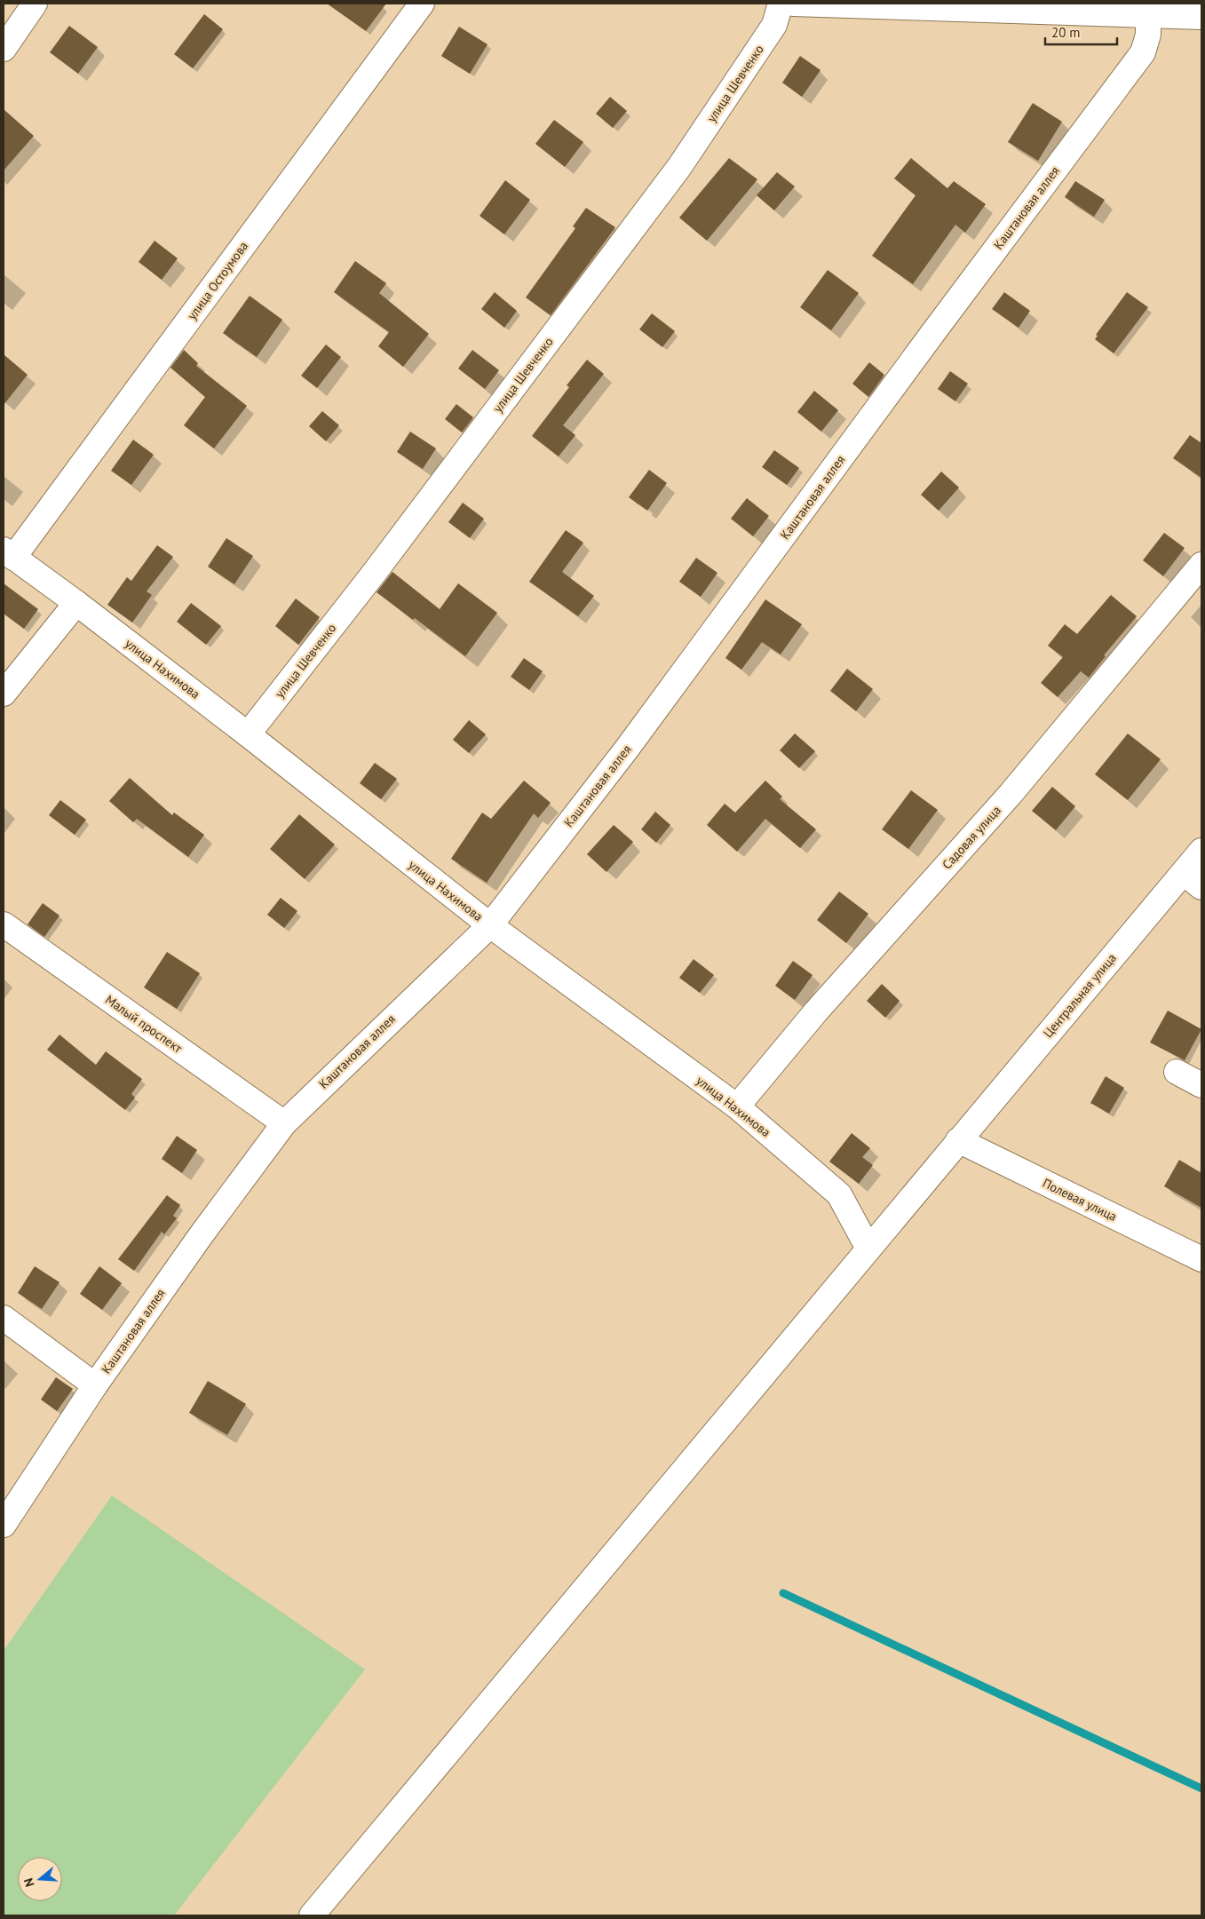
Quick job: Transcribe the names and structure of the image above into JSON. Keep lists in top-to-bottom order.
{
  "streets": {
    "street": [
      "улица Шевченко",
      "Каштановая аллея",
      "улица Остоумова",
      "улица Нахимова",
      "Садовая улица",
      "Центральная улица",
      "Малый проспект",
      "Полевая улица"
    ]
  },
  "crossings": [
    ["улица Шевченко", "улица Нахимова"],
    ["Каштановая аллея", "улица Нахимова"],
    ["Каштановая аллея", "Малый проспект"],
    ["улица Остоумова", "улица Нахимова"],
    ["улица Нахимова", "Садовая улица"],
    ["улица Нахимова", "Центральная улица"],
    ["Центральная улица", "Полевая улица"]
  ],
  "scale_bar": "20 m",
  "north": "left"
}
